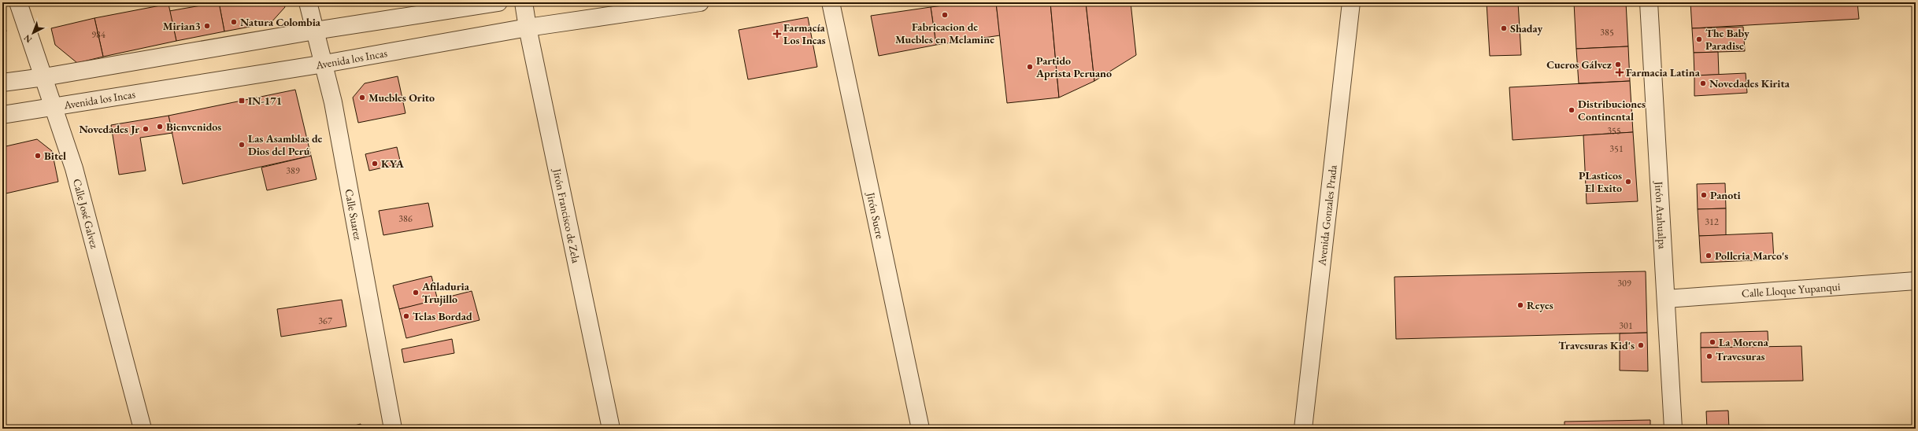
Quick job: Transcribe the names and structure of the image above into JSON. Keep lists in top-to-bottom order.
{
  "streets": {
    "street": [
      "Avenida los Incas",
      "Calle José Galvez",
      "Calle Suarez",
      "Jirón Francisco de Zela",
      "Jirón Sucre",
      "Avenida Gonzales Prada",
      "Jirón Atahualpa",
      "Calle Lloque Yupanqui"
    ]
  },
  "crossings": [
    ["Avenida los Incas", "Calle José Galvez"],
    ["Avenida los Incas", "Calle Suarez"],
    ["Avenida los Incas", "Jirón Francisco de Zela"],
    ["Jirón Atahualpa", "Calle Lloque Yupanqui"]
  ],
  "places": {
    "other": [
      "Fabricacion de Muebles en Melamine",
      "Natura Colombia",
      "Mirian3",
      "Shaday",
      "The Baby Paradise",
      "Cueros Gálvez",
      "Partido Aprista Peruano",
      "Novedades Kirita",
      "Muebles Orito",
      "Distribuciones Continental",
      "Bienvenidos",
      "Novedades Jr",
      "Las Asamblas de Dios del Perú",
      "Bitel",
      "KYA",
      "PLasticos El Exito",
      "Panoti",
      "Polleria Marco's",
      "Afiladuria Trujillo",
      "Reyes",
      "Telas Bordad",
      "La Morena",
      "Travesuras Kid's",
      "Travesuras"
    ],
    "health": ["Farmacía Los Incas", "Farmacia Latina"],
    "transit": ["IN-171"]
  },
  "house_numbers": [
    "385",
    "984",
    "355",
    "351",
    "389",
    "386",
    "312",
    "309",
    "367",
    "301"
  ],
  "north": "bottom left"
}
